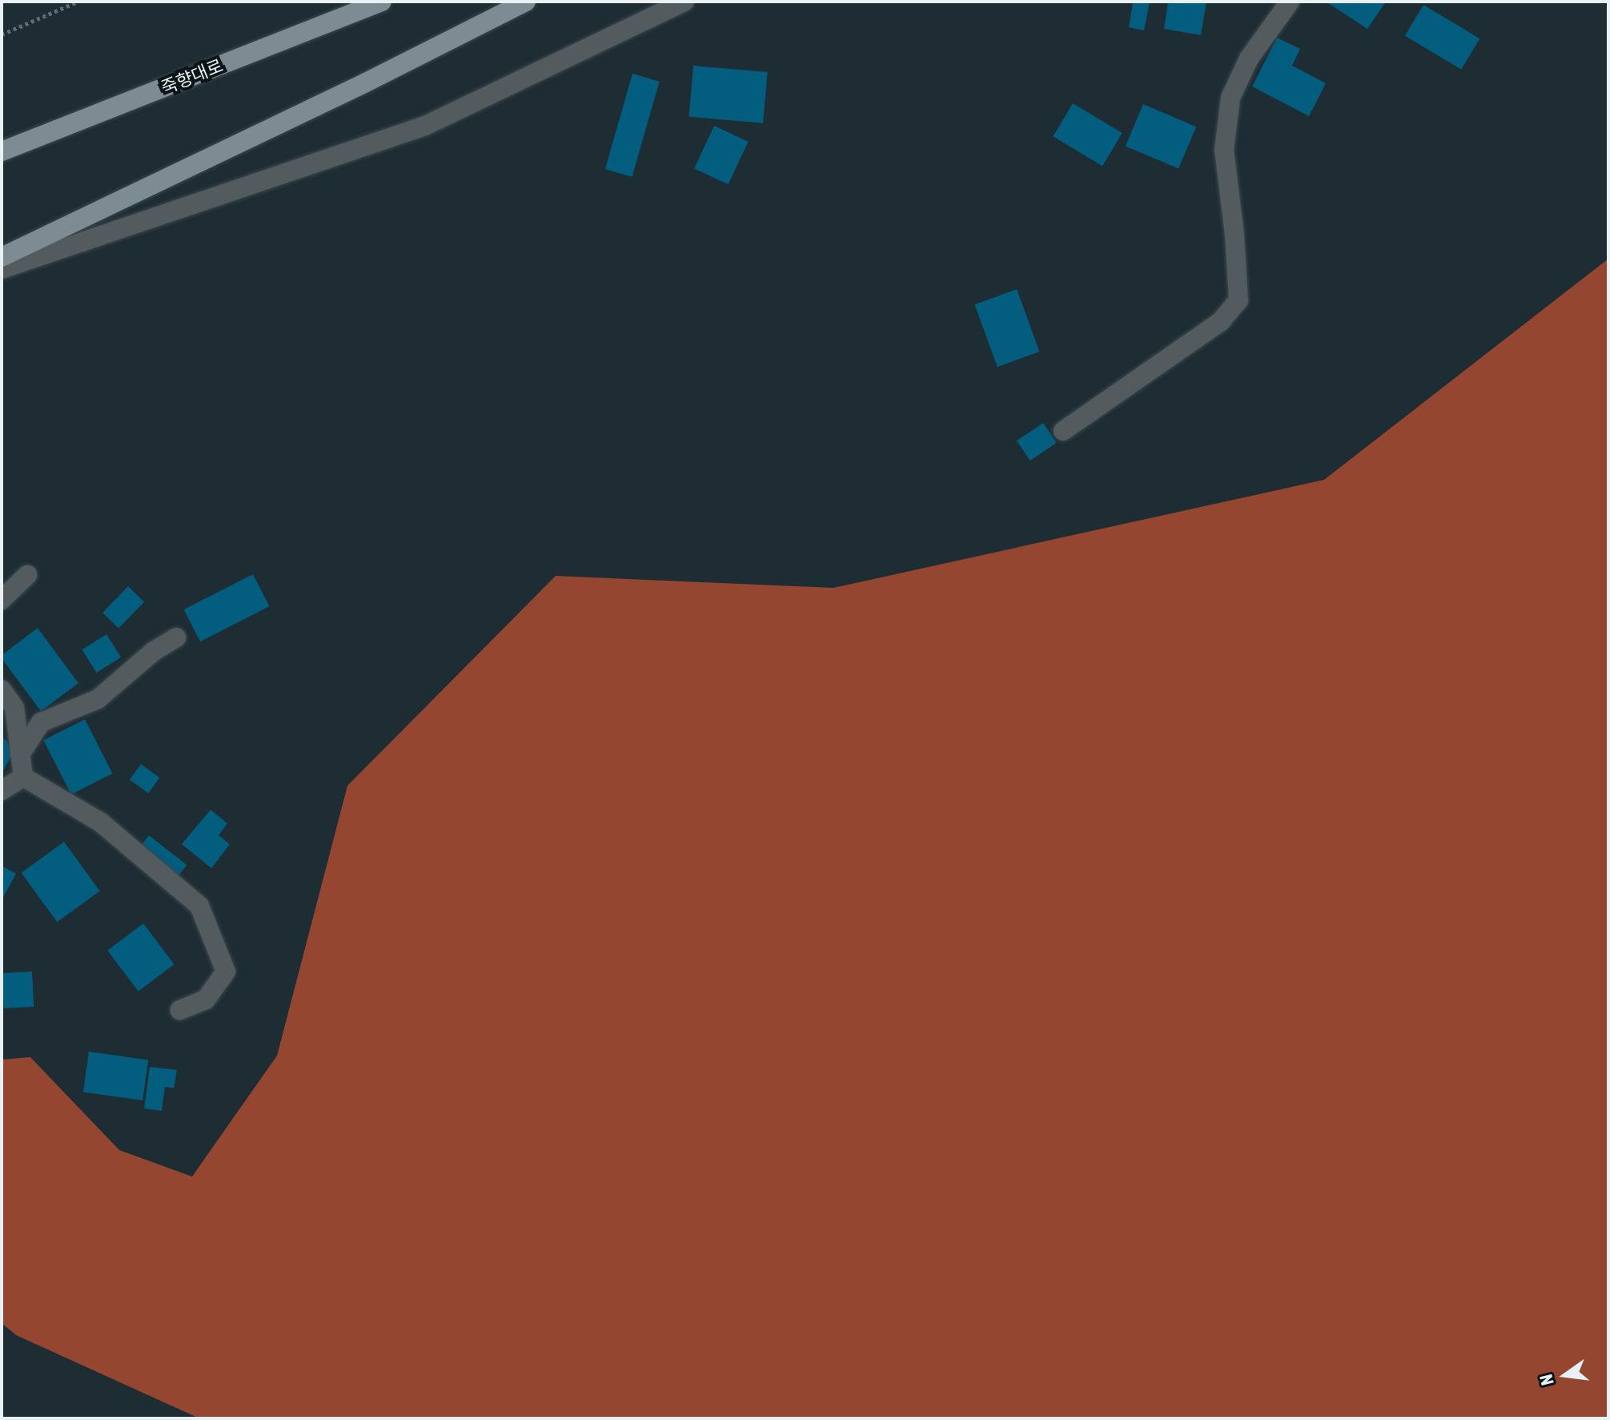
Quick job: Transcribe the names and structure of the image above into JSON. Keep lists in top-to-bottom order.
{
  "streets": {
    "main road": ["죽향대로"]
  },
  "north": "left"
}
